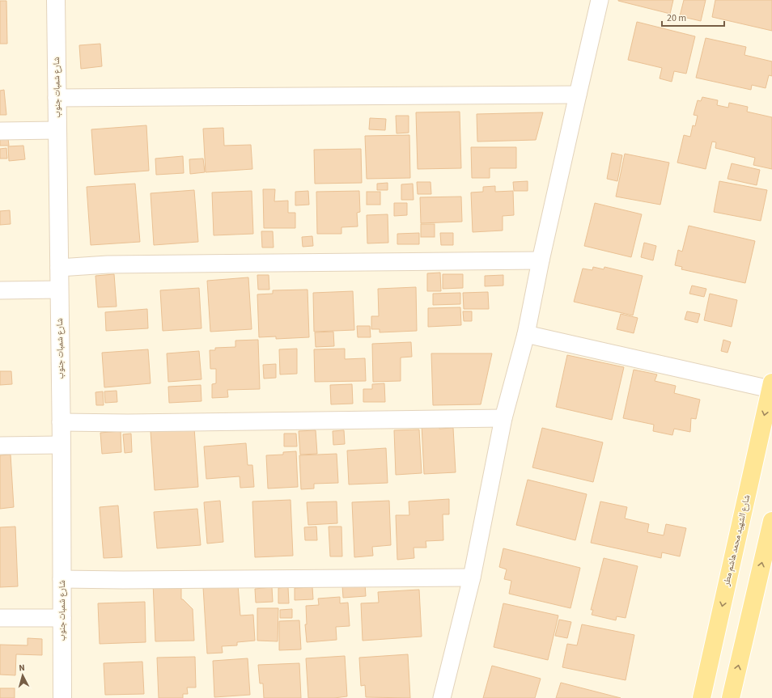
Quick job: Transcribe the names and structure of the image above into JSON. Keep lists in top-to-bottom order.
{
  "streets": {
    "main road": ["شارع الشهيد محمد هاشم مطر"],
    "street": ["شارع شمبات جنوب"]
  },
  "scale_bar": "20 m",
  "north": "top"
}
